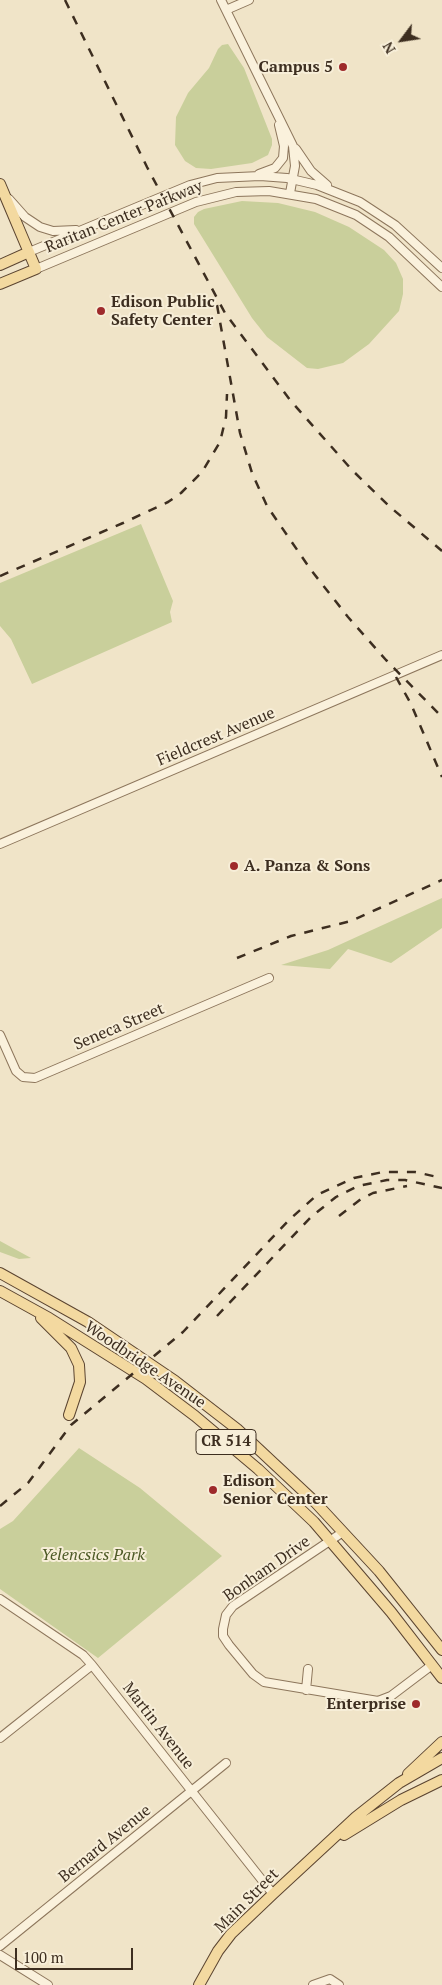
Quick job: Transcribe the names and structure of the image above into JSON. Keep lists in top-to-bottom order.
{
  "streets": {
    "main road": [
      "Raritan Center Parkway",
      "Woodbridge Avenue",
      "CR 514",
      "Main Street"
    ],
    "street": [
      "Fieldcrest Avenue",
      "Seneca Street",
      "Bonham Drive",
      "Martin Avenue",
      "Bernard Avenue"
    ]
  },
  "crossings": [
    ["Woodbridge Avenue", "Bonham Drive"],
    ["Martin Avenue", "Bernard Avenue"],
    ["Martin Avenue", "Main Street"]
  ],
  "parks": ["Yelencsics Park"],
  "places": [
    "Campus 5",
    "Edison Public Safety Center",
    "A. Panza & Sons",
    "Edison Senior Center",
    "Enterprise"
  ],
  "scale_bar": "100 m",
  "north": "bottom left"
}
